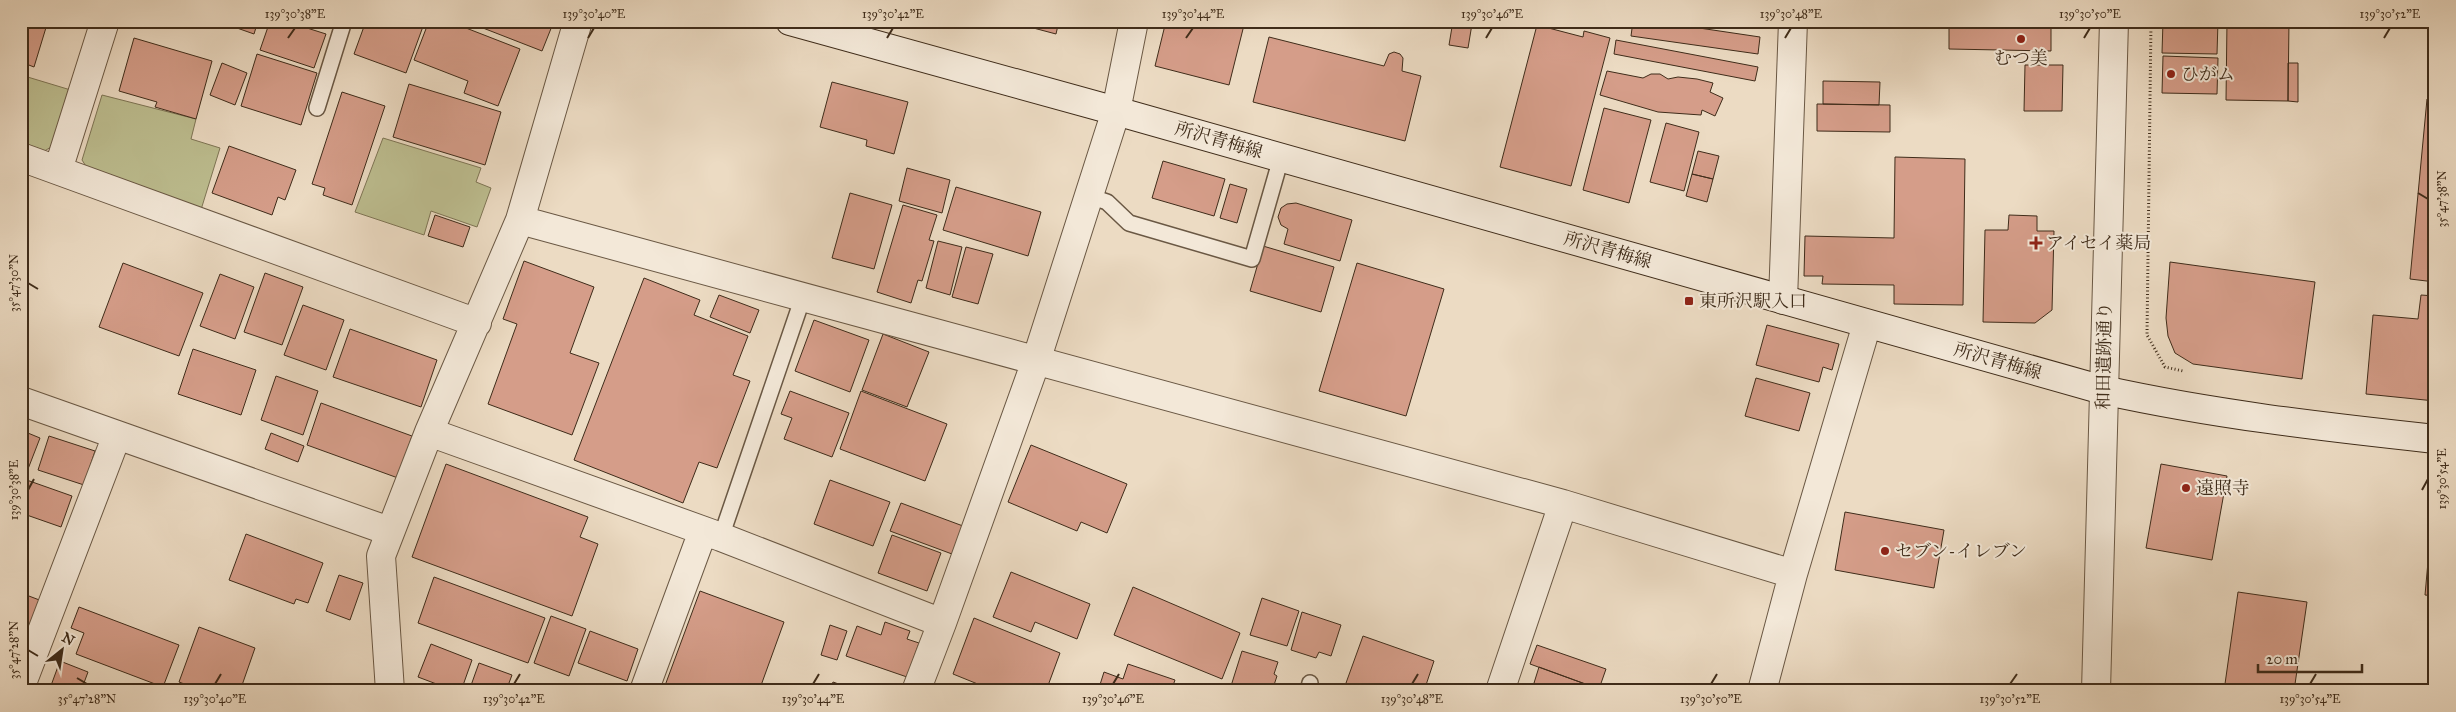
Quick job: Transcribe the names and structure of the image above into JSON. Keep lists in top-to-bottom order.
{
  "streets": {
    "street": ["所沢青梅線", "和田遺跡通り"]
  },
  "crossings": [
    ["所沢青梅線", "和田遺跡通り"]
  ],
  "places": {
    "other": [
      "むつ美",
      "ひがム",
      "遠照寺",
      "セブン-イレブン"
    ],
    "health": ["アイセイ薬局"],
    "transit": ["東所沢駅入口"]
  },
  "scale_bar": "20 m",
  "north": "top right",
  "coordinates": [
    "139°30'38\"E",
    "139°30'40\"E",
    "139°30'42\"E",
    "139°30'44\"E",
    "139°30'46\"E",
    "139°30'48\"E",
    "139°30'50\"E",
    "139°30'52\"E",
    "35°47'38\"N",
    "35°47'30\"N",
    "139°30'54\"E",
    "35°47'28\"N"
  ]
}
